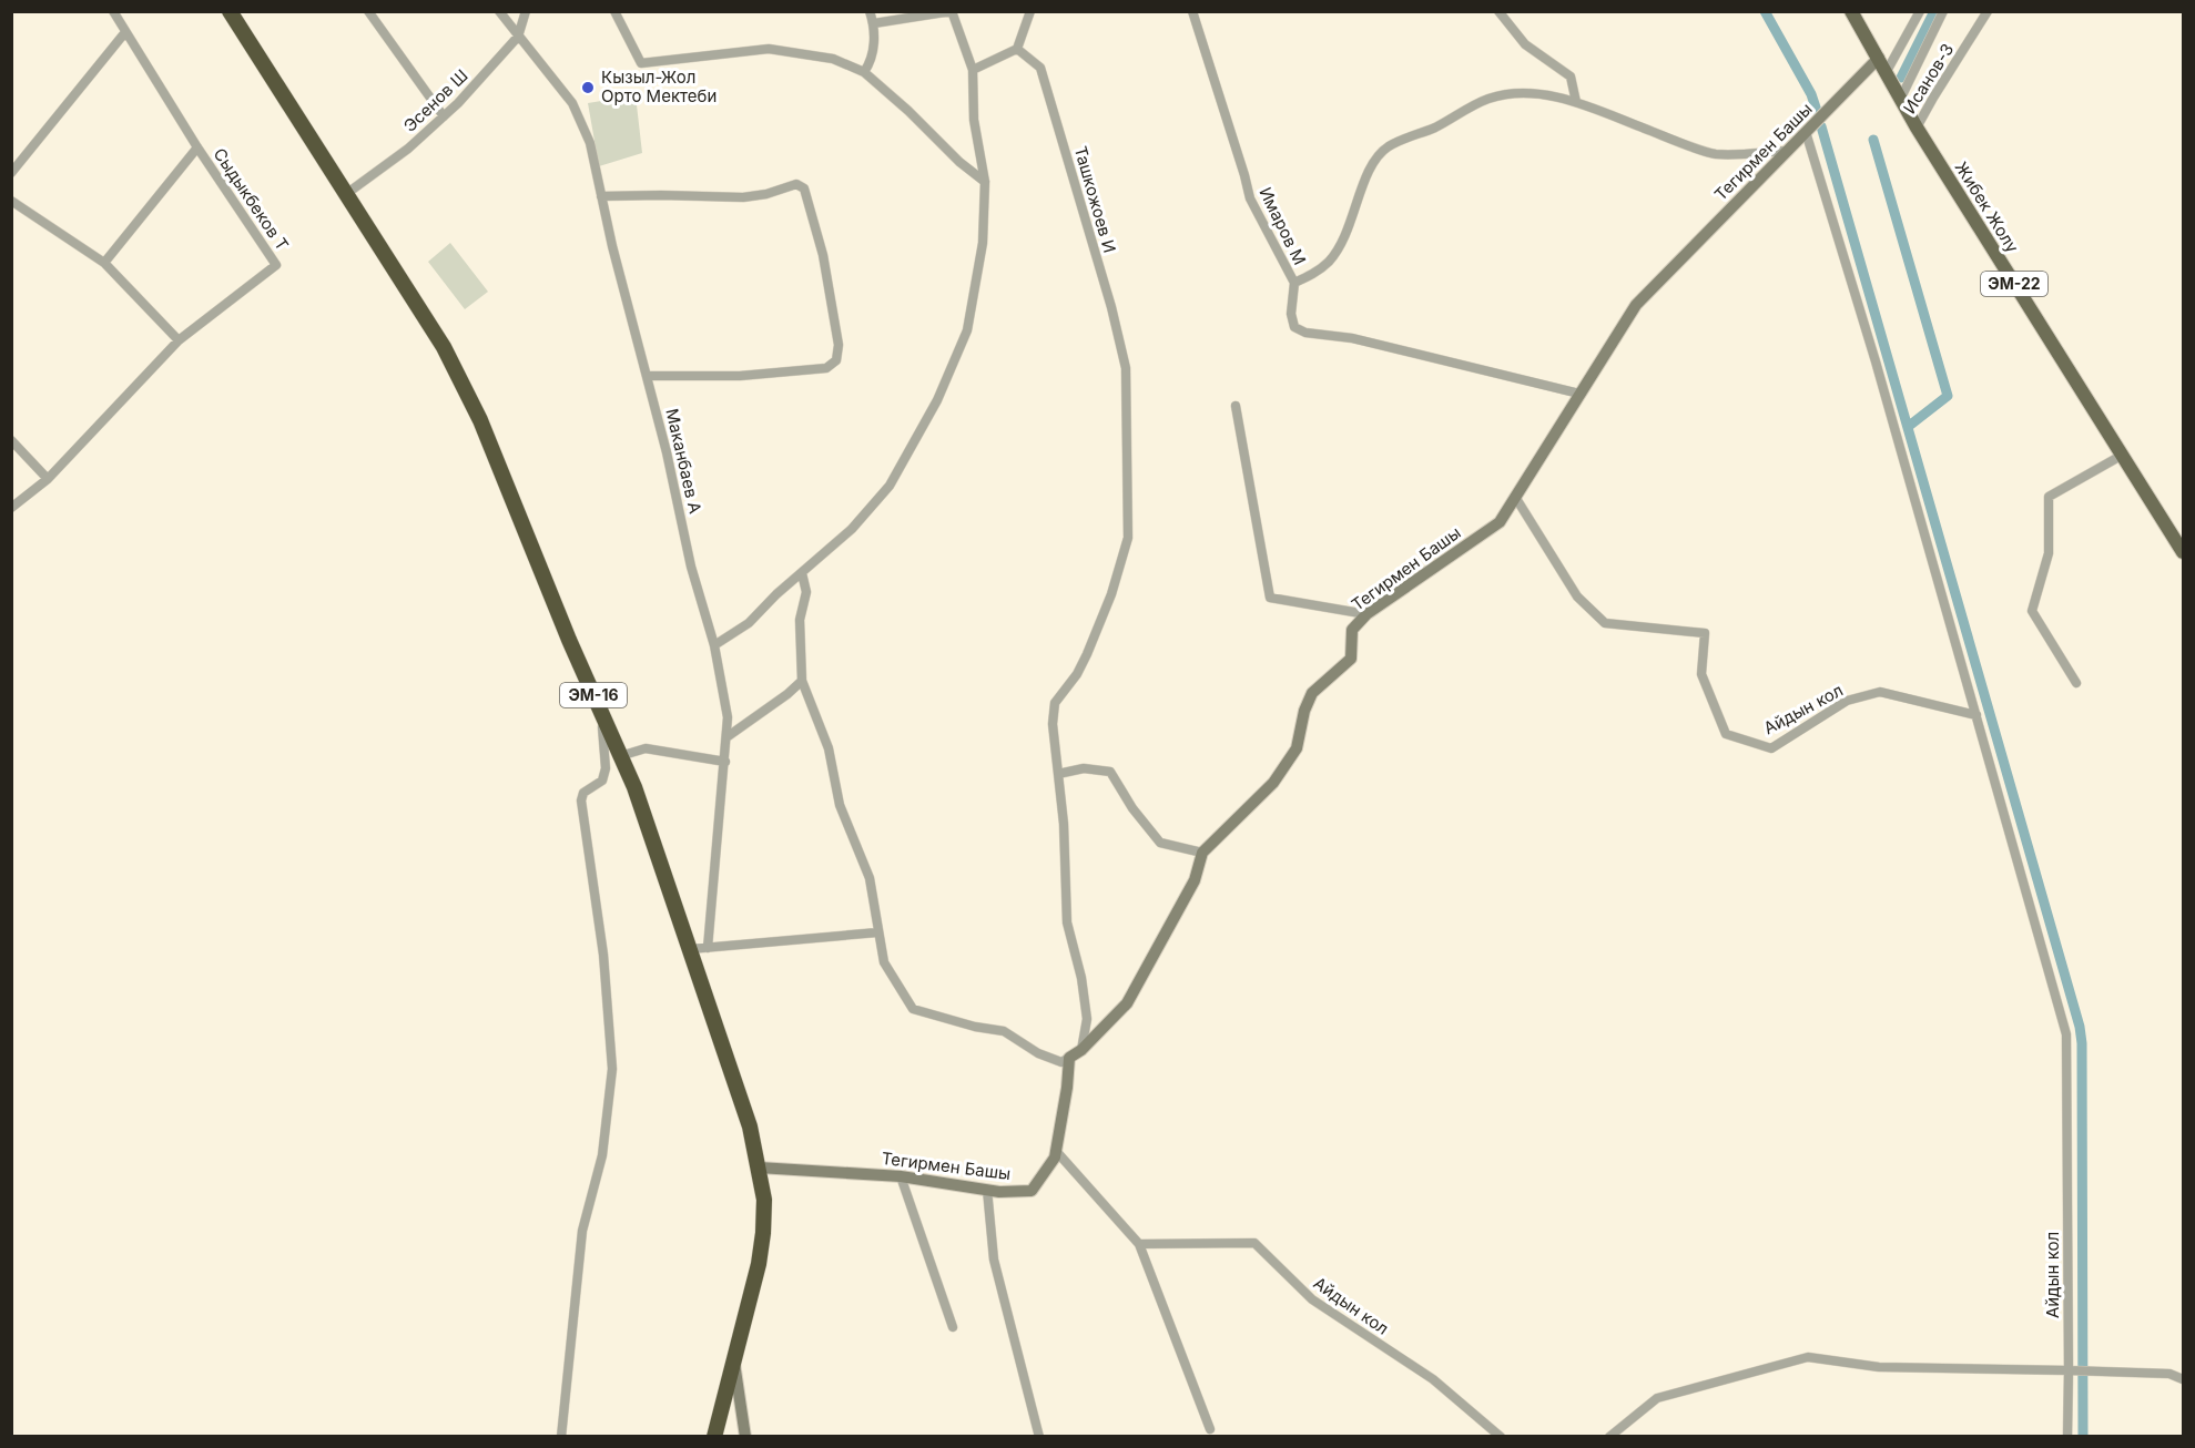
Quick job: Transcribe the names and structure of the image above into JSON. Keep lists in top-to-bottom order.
{
  "streets": {
    "highway": ["ЭМ-16"],
    "main road": ["Жибек Жолу", "ЭМ-22"],
    "street": [
      "Исанов-3",
      "Эсенов Ш",
      "Тегирмен Башы",
      "Сыдыкбеков Т",
      "Ташкожоев И",
      "Имаров М",
      "Маканбаев А",
      "Айдын кол"
    ]
  },
  "crossings": [
    ["Исанов-3", "Жибек Жолу"],
    ["Эсенов Ш", "Маканбаев А"],
    ["Эсенов Ш", "ЭМ-16"],
    ["Тегирмен Башы", "Ташкожоев И"],
    ["Тегирмен Башы", "Жибек Жолу"],
    ["Тегирмен Башы", "Имаров М"],
    ["Тегирмен Башы", "ЭМ-16"],
    ["Тегирмен Башы", "Айдын кол"]
  ],
  "places": ["Кызыл-Жол Орто Мектеби"]
}
